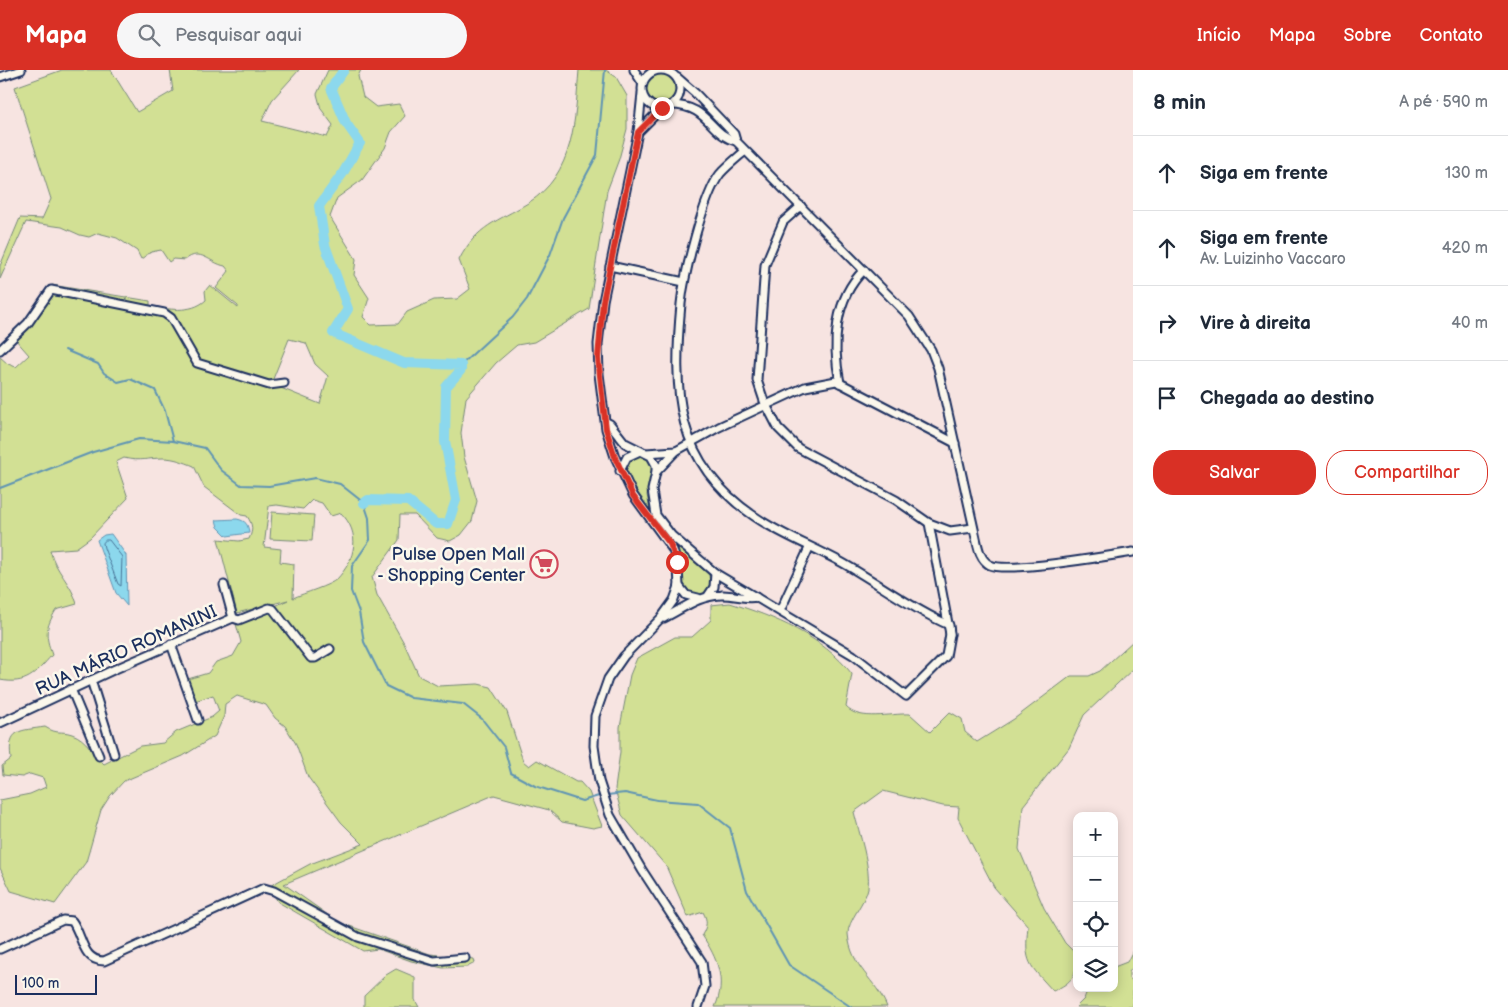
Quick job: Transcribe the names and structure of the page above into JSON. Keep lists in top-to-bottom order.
{
  "streets": {
    "street": ["RUA MÁRIO ROMANINI"]
  },
  "places": {
    "supermarket": ["Pulse Open Mall - Shopping Center"]
  },
  "scale_bar": "100 m",
  "page": {
    "header": "Mapa",
    "search": "Pesquisar aqui",
    "nav": [
      "Início",
      "Mapa",
      "Sobre",
      "Contato"
    ],
    "heading": ["8 min", "A pé · 590 m"],
    "list": [
      ["Siga em frente", "130 m"],
      ["Siga em frente", "Av. Luizinho Vaccaro", "420 m"],
      ["Vire à direita", "40 m"],
      "Chegada ao destino"
    ],
    "buttons": ["Salvar", "Compartilhar"],
    "map_buttons": ["+", "−"],
    "scale": "100 m"
  }
}
